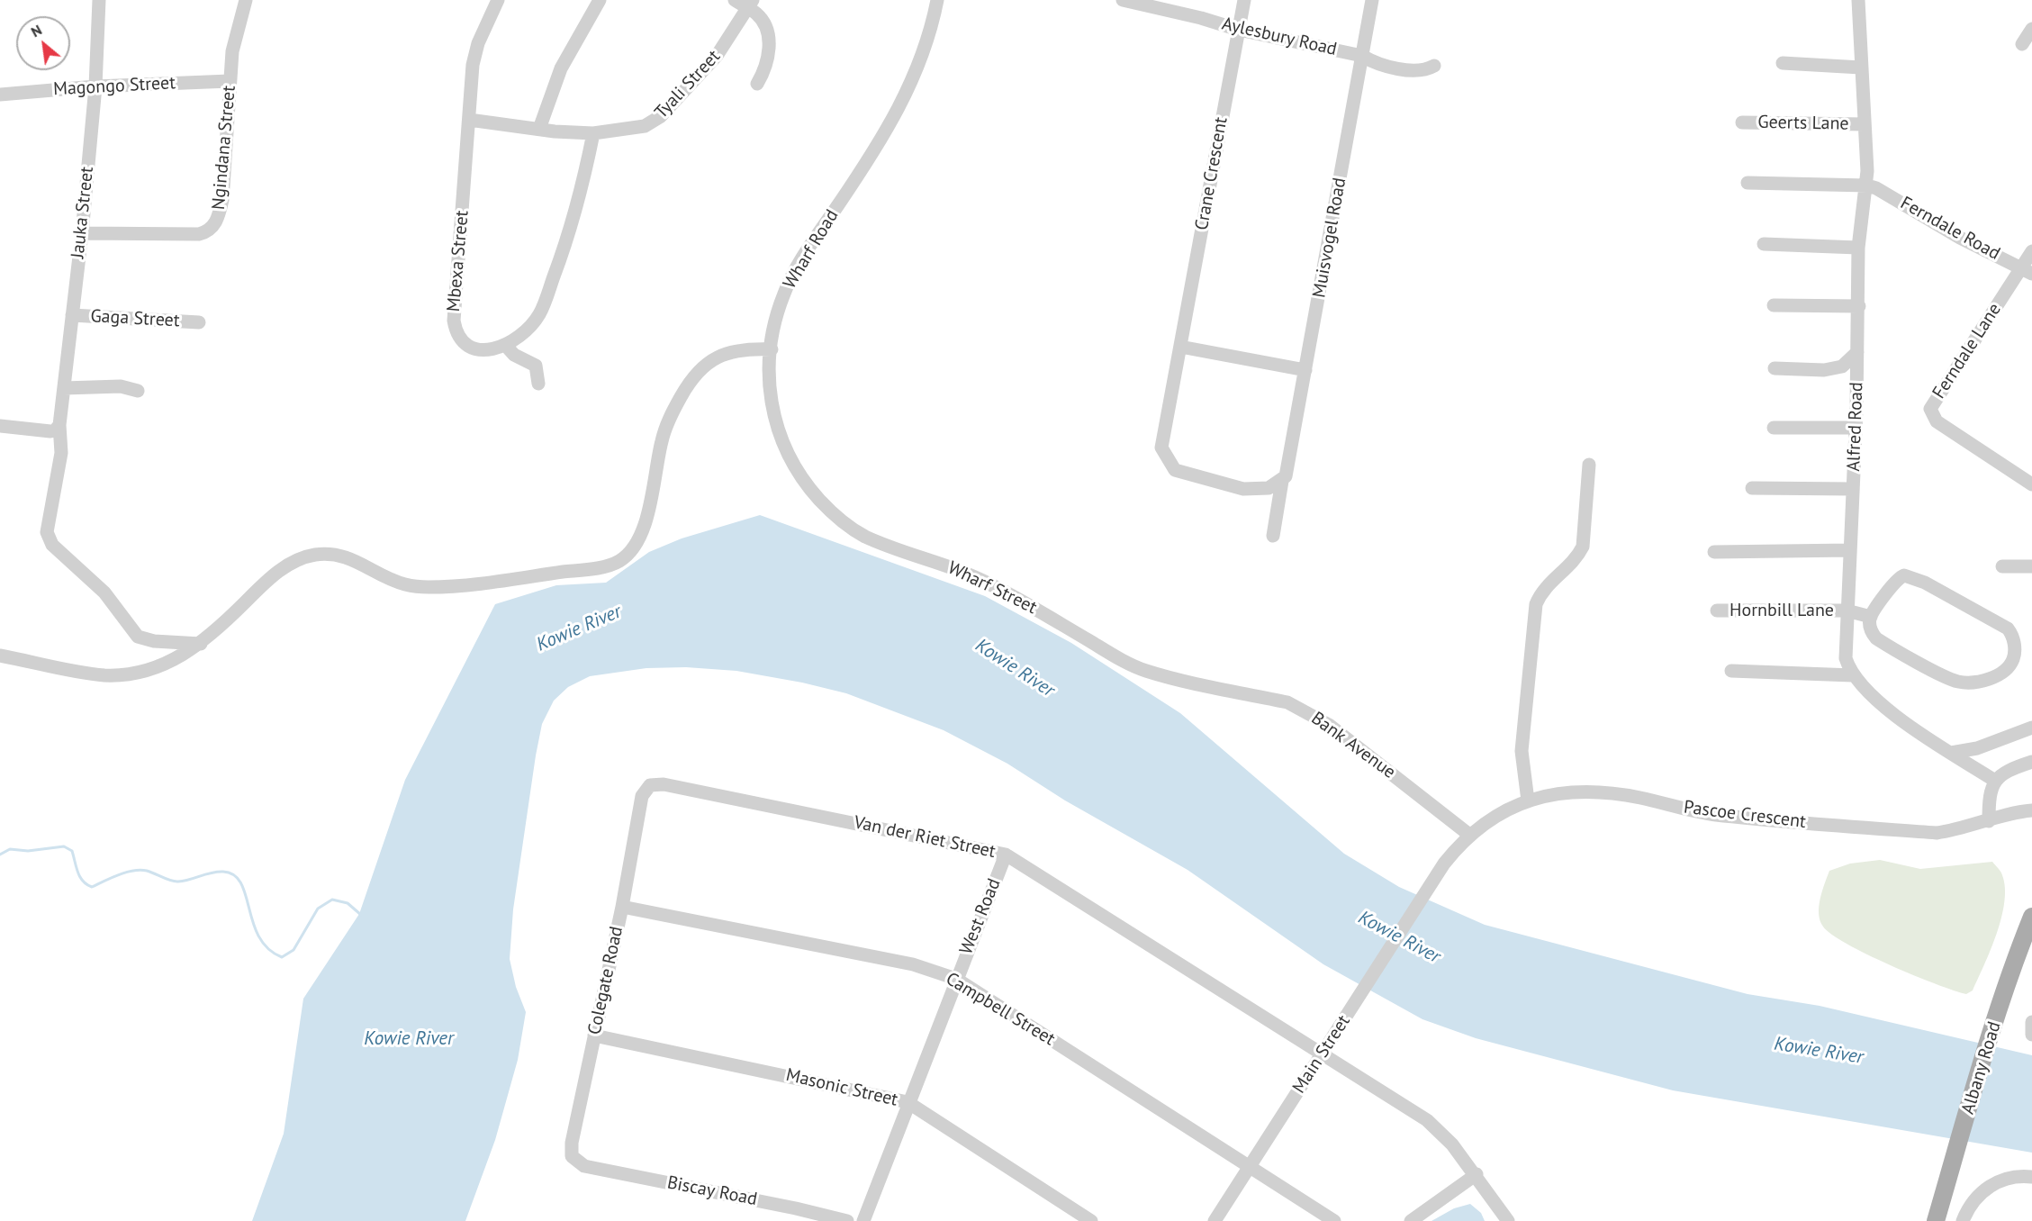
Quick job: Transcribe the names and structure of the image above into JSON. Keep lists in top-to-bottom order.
{
  "streets": {
    "main road": ["Albany Road"],
    "street": [
      "Aylesbury Road",
      "Tyali Street",
      "Magongo Street",
      "Geerts Lane",
      "Ngindana Street",
      "Crane Crescent",
      "Jauka Street",
      "Ferndale Road",
      "Muisvogel Road",
      "Wharf Road",
      "Mbexa Street",
      "Gaga Street",
      "Ferndale Lane",
      "Alfred Road",
      "Wharf Street",
      "Hornbill Lane",
      "Bank Avenue",
      "Pascoe Crescent",
      "Van der Riet Street",
      "West Road",
      "Colegate Road",
      "Campbell Street",
      "Main Street",
      "Masonic Street",
      "Biscay Road"
    ]
  },
  "crossings": [
    ["Aylesbury Road", "Crane Crescent"],
    ["Aylesbury Road", "Muisvogel Road"],
    ["Tyali Street", "Mbexa Street"],
    ["Magongo Street", "Ngindana Street"],
    ["Magongo Street", "Jauka Street"],
    ["Geerts Lane", "Alfred Road"],
    ["Ngindana Street", "Jauka Street"],
    ["Crane Crescent", "Muisvogel Road"],
    ["Jauka Street", "Gaga Street"],
    ["Ferndale Road", "Ferndale Lane"],
    ["Ferndale Road", "Alfred Road"],
    ["Wharf Road", "Wharf Street"],
    ["Alfred Road", "Hornbill Lane"],
    ["Wharf Street", "Bank Avenue"],
    ["Bank Avenue", "Pascoe Crescent"],
    ["Pascoe Crescent", "Main Street"],
    ["Van der Riet Street", "West Road"],
    ["Van der Riet Street", "Colegate Road"],
    ["Van der Riet Street", "Main Street"],
    ["West Road", "Campbell Street"],
    ["West Road", "Masonic Street"],
    ["Colegate Road", "Campbell Street"],
    ["Colegate Road", "Masonic Street"],
    ["Colegate Road", "Biscay Road"],
    ["Campbell Street", "Main Street"]
  ],
  "water": ["Kowie River"],
  "north": "top left"
}
